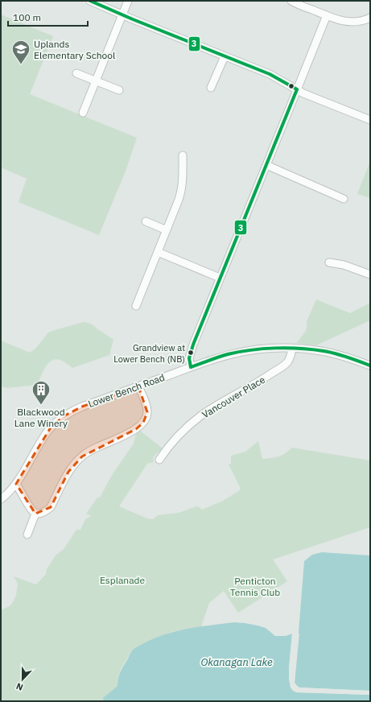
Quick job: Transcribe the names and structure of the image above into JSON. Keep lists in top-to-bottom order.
{
  "streets": {
    "street": ["Lower Bench Road", "Vancouver Place"]
  },
  "crossings": [
    ["Lower Bench Road", "Vancouver Place"]
  ],
  "water": ["Okanagan Lake"],
  "parks": ["Esplanade", "Penticton Tennis Club"],
  "places": {
    "school or university": ["Uplands Elementary School"],
    "other": ["Grandview at Lower Bench (NB)"],
    "building": ["Blackwood Lane Winery"]
  },
  "lines": ["transit line 3"],
  "scale_bar": "100 m",
  "north": "bottom"
}
